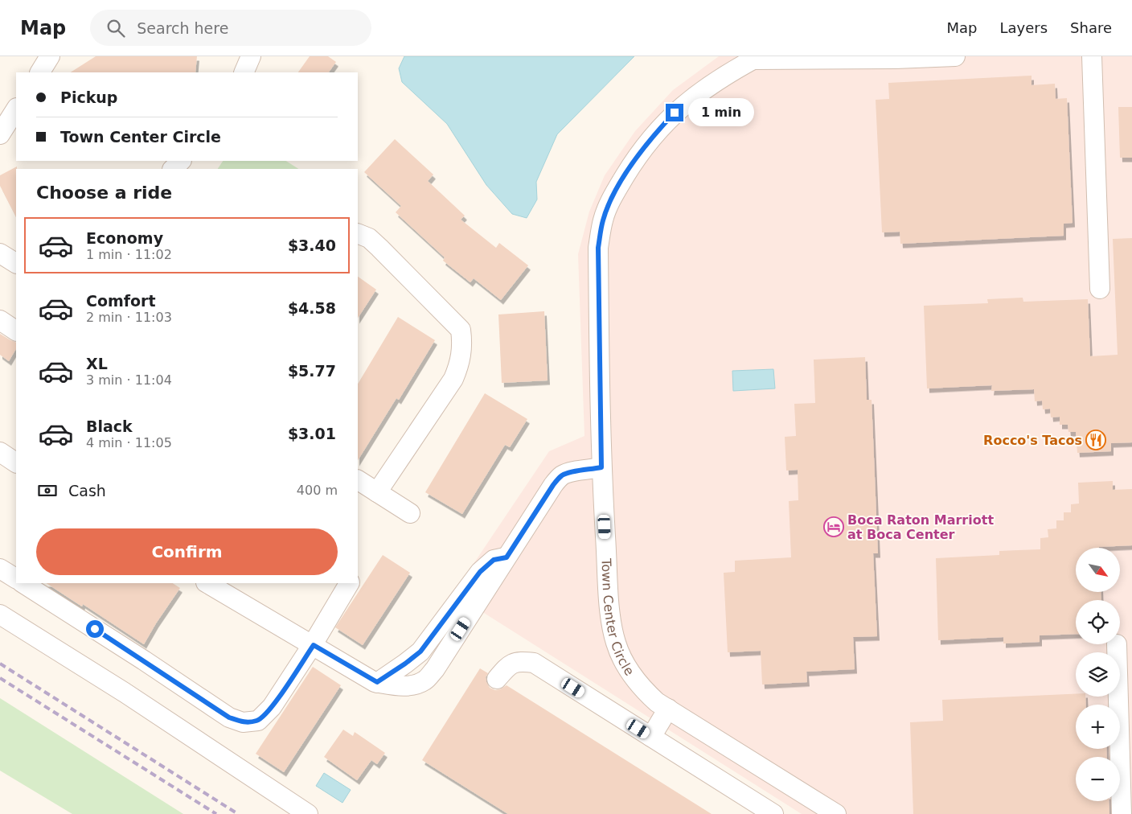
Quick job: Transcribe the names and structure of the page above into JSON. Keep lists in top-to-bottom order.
{
  "streets": {
    "street": ["Town Center Circle"]
  },
  "places": {
    "restaurant": ["Rocco's Tacos"],
    "hotel": ["Boca Raton Marriott at Boca Center"]
  },
  "north": "bottom right",
  "page": {
    "header": "Map",
    "search": "Search here",
    "nav": ["Map", "Layers", "Share"],
    "banner": ["Pickup", "Town Center Circle"],
    "bubble": "1 min",
    "heading": "Choose a ride",
    "list": [
      {
        "name": "Economy",
        "note": "1 min · 11:02",
        "value": "$3.40"
      },
      {
        "name": "Comfort",
        "note": "2 min · 11:03",
        "value": "$4.58"
      },
      {
        "name": "XL",
        "note": "3 min · 11:04",
        "value": "$5.77"
      },
      {
        "name": "Black",
        "note": "4 min · 11:05",
        "value": "$3.01"
      }
    ],
    "pay": ["Cash", "400 m"],
    "buttons": "Confirm",
    "map_buttons": ["+", "−"]
  }
}
